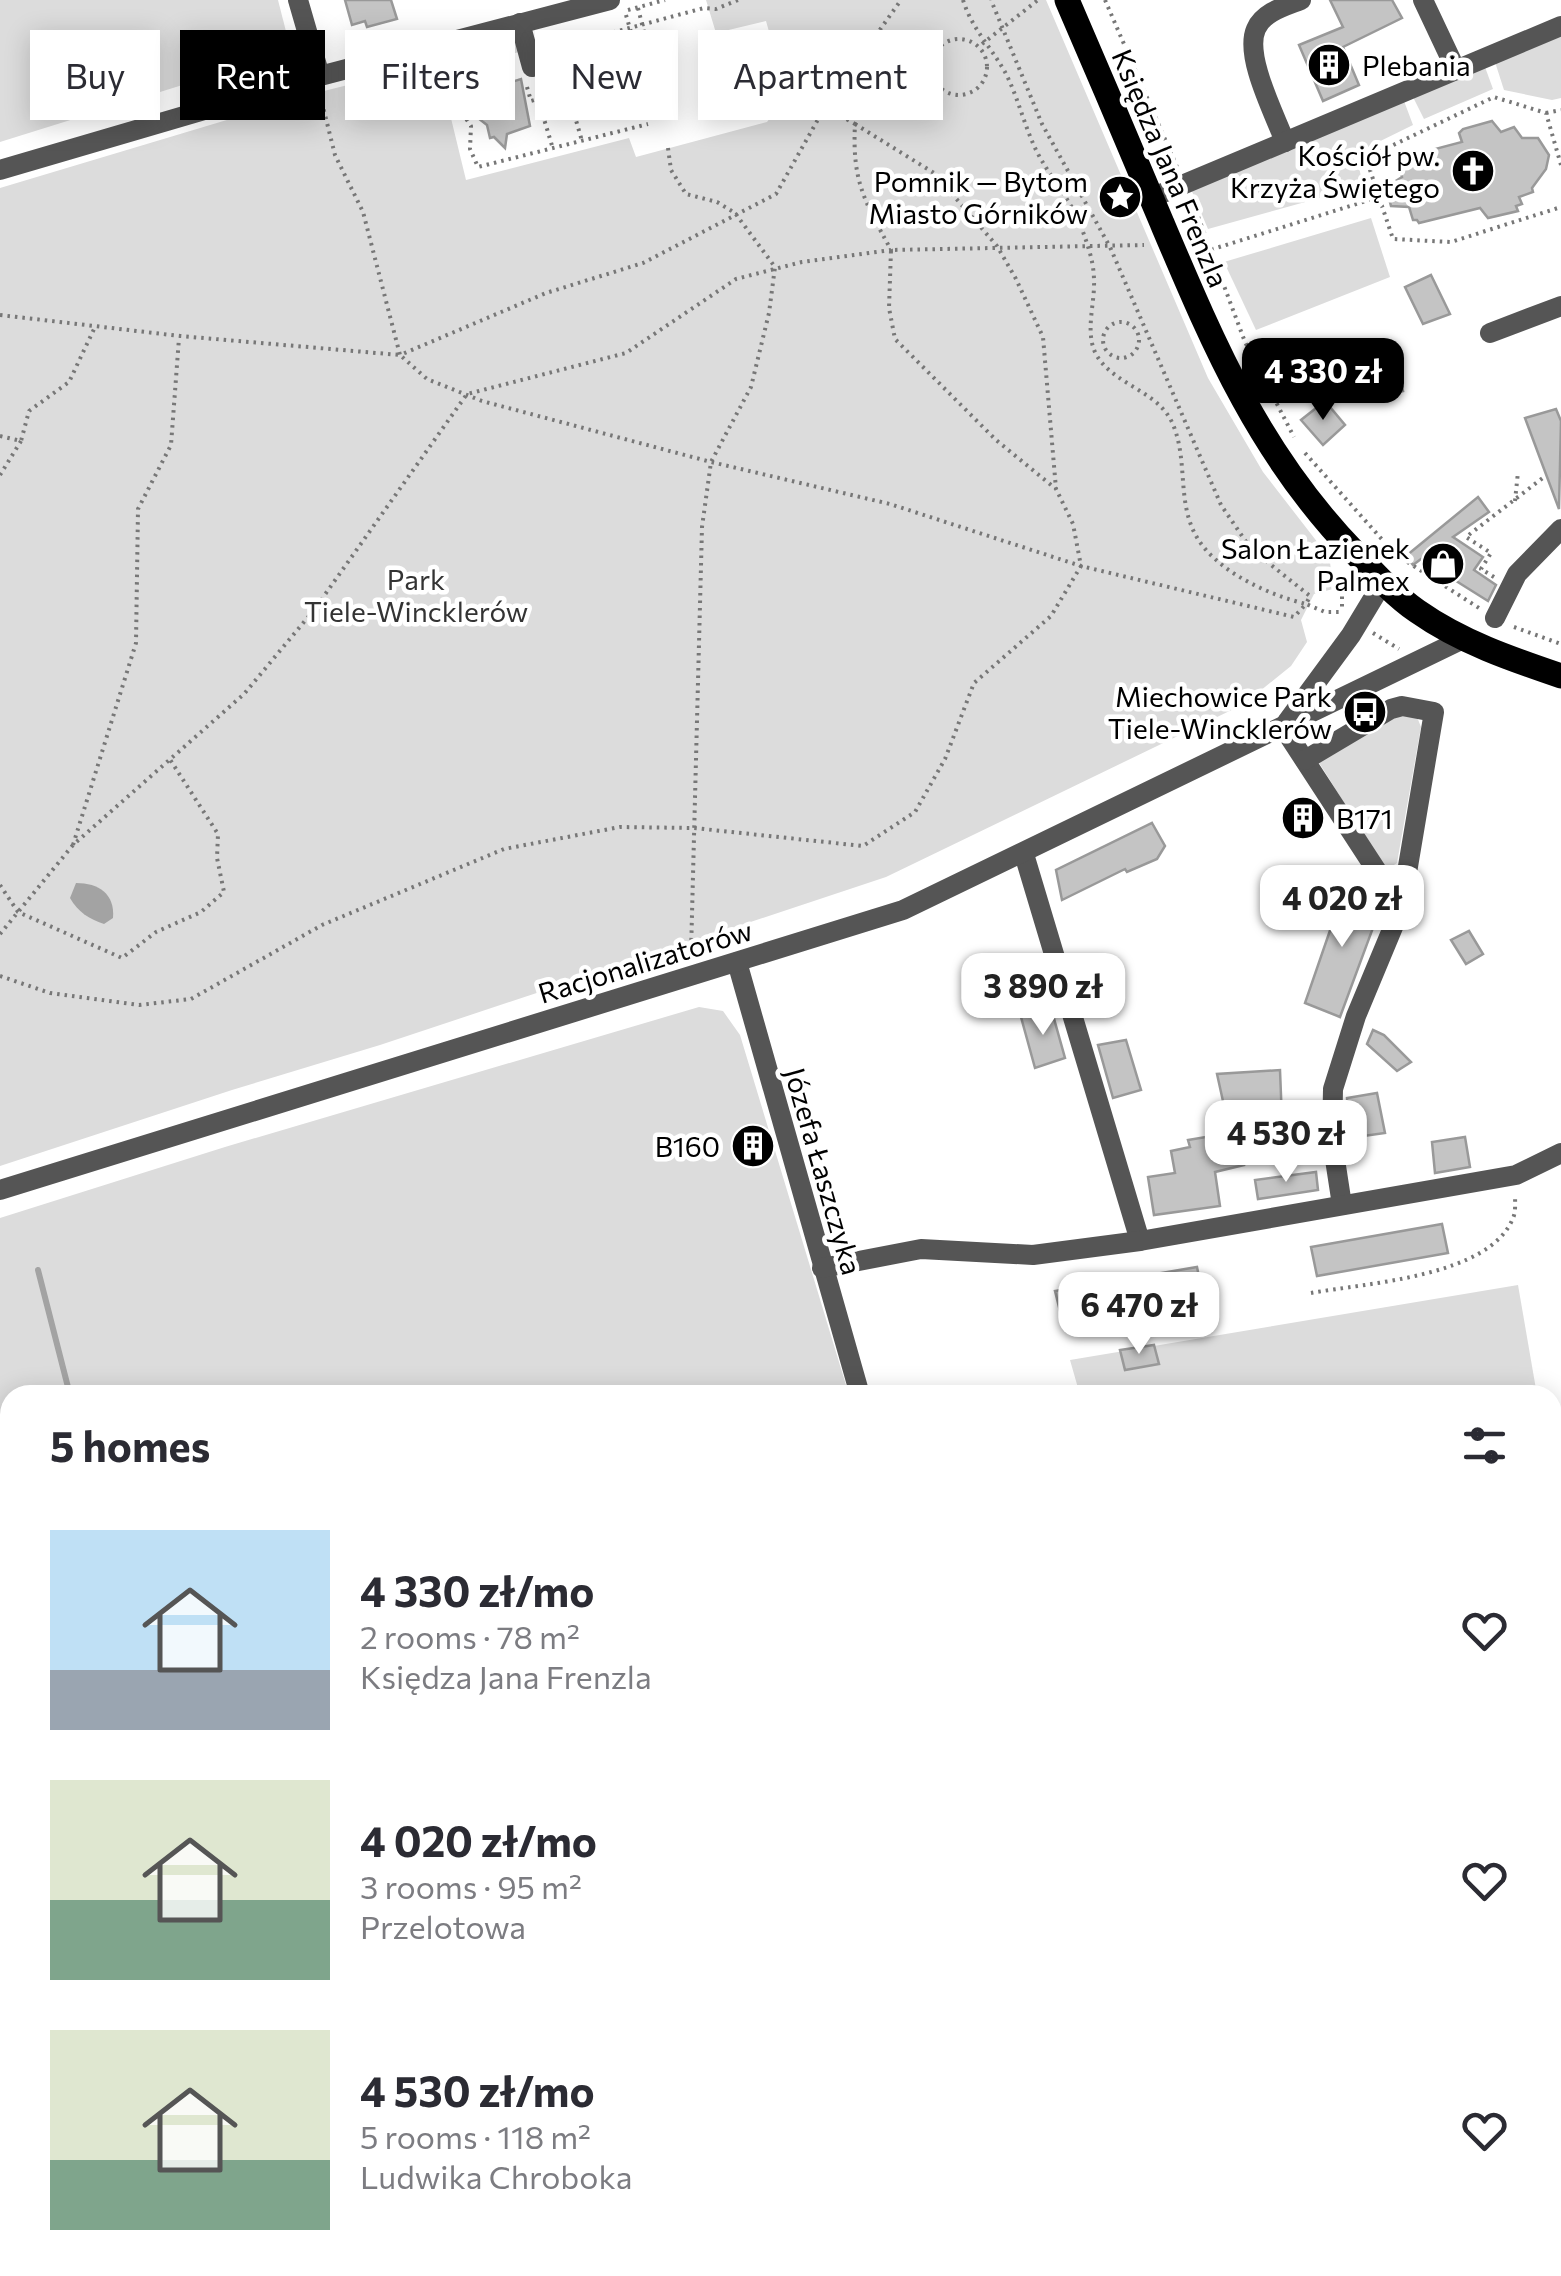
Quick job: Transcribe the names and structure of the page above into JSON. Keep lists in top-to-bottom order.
{
  "streets": {
    "main road": ["Księdza Jana Frenzla"],
    "street": ["Racjonalizatorów", "Józefa Łaszczyka"]
  },
  "crossings": [
    ["Księdza Jana Frenzla", "Racjonalizatorów"],
    ["Racjonalizatorów", "Józefa Łaszczyka"]
  ],
  "parks": ["Park Tiele-Wincklerów"],
  "places": {
    "building": ["Plebania", "B171", "B160"],
    "church": ["Kościół pw. Krzyża Świętego"],
    "place": ["Pomnik — Bytom Miasto Górników"],
    "shop": ["Salon Łazienek Palmex"],
    "bus stop": ["Miechowice Park Tiele-Wincklerów"]
  },
  "page": {
    "chip": [
      "Buy",
      "Rent",
      "Filters",
      "New",
      "Apartment"
    ],
    "price": [
      "4 330 zł",
      "4 020 zł",
      "3 890 zł",
      "4 530 zł",
      "6 470 zł"
    ],
    "heading": "5 homes",
    "list": [
      {
        "name": "4 330 zł/mo",
        "note": "2 rooms · 78 m² · Księdza Jana Frenzla"
      },
      {
        "name": "4 020 zł/mo",
        "note": "3 rooms · 95 m² · Przelotowa"
      },
      {
        "name": "4 530 zł/mo",
        "note": "5 rooms · 118 m² · Ludwika Chroboka"
      }
    ]
  }
}
